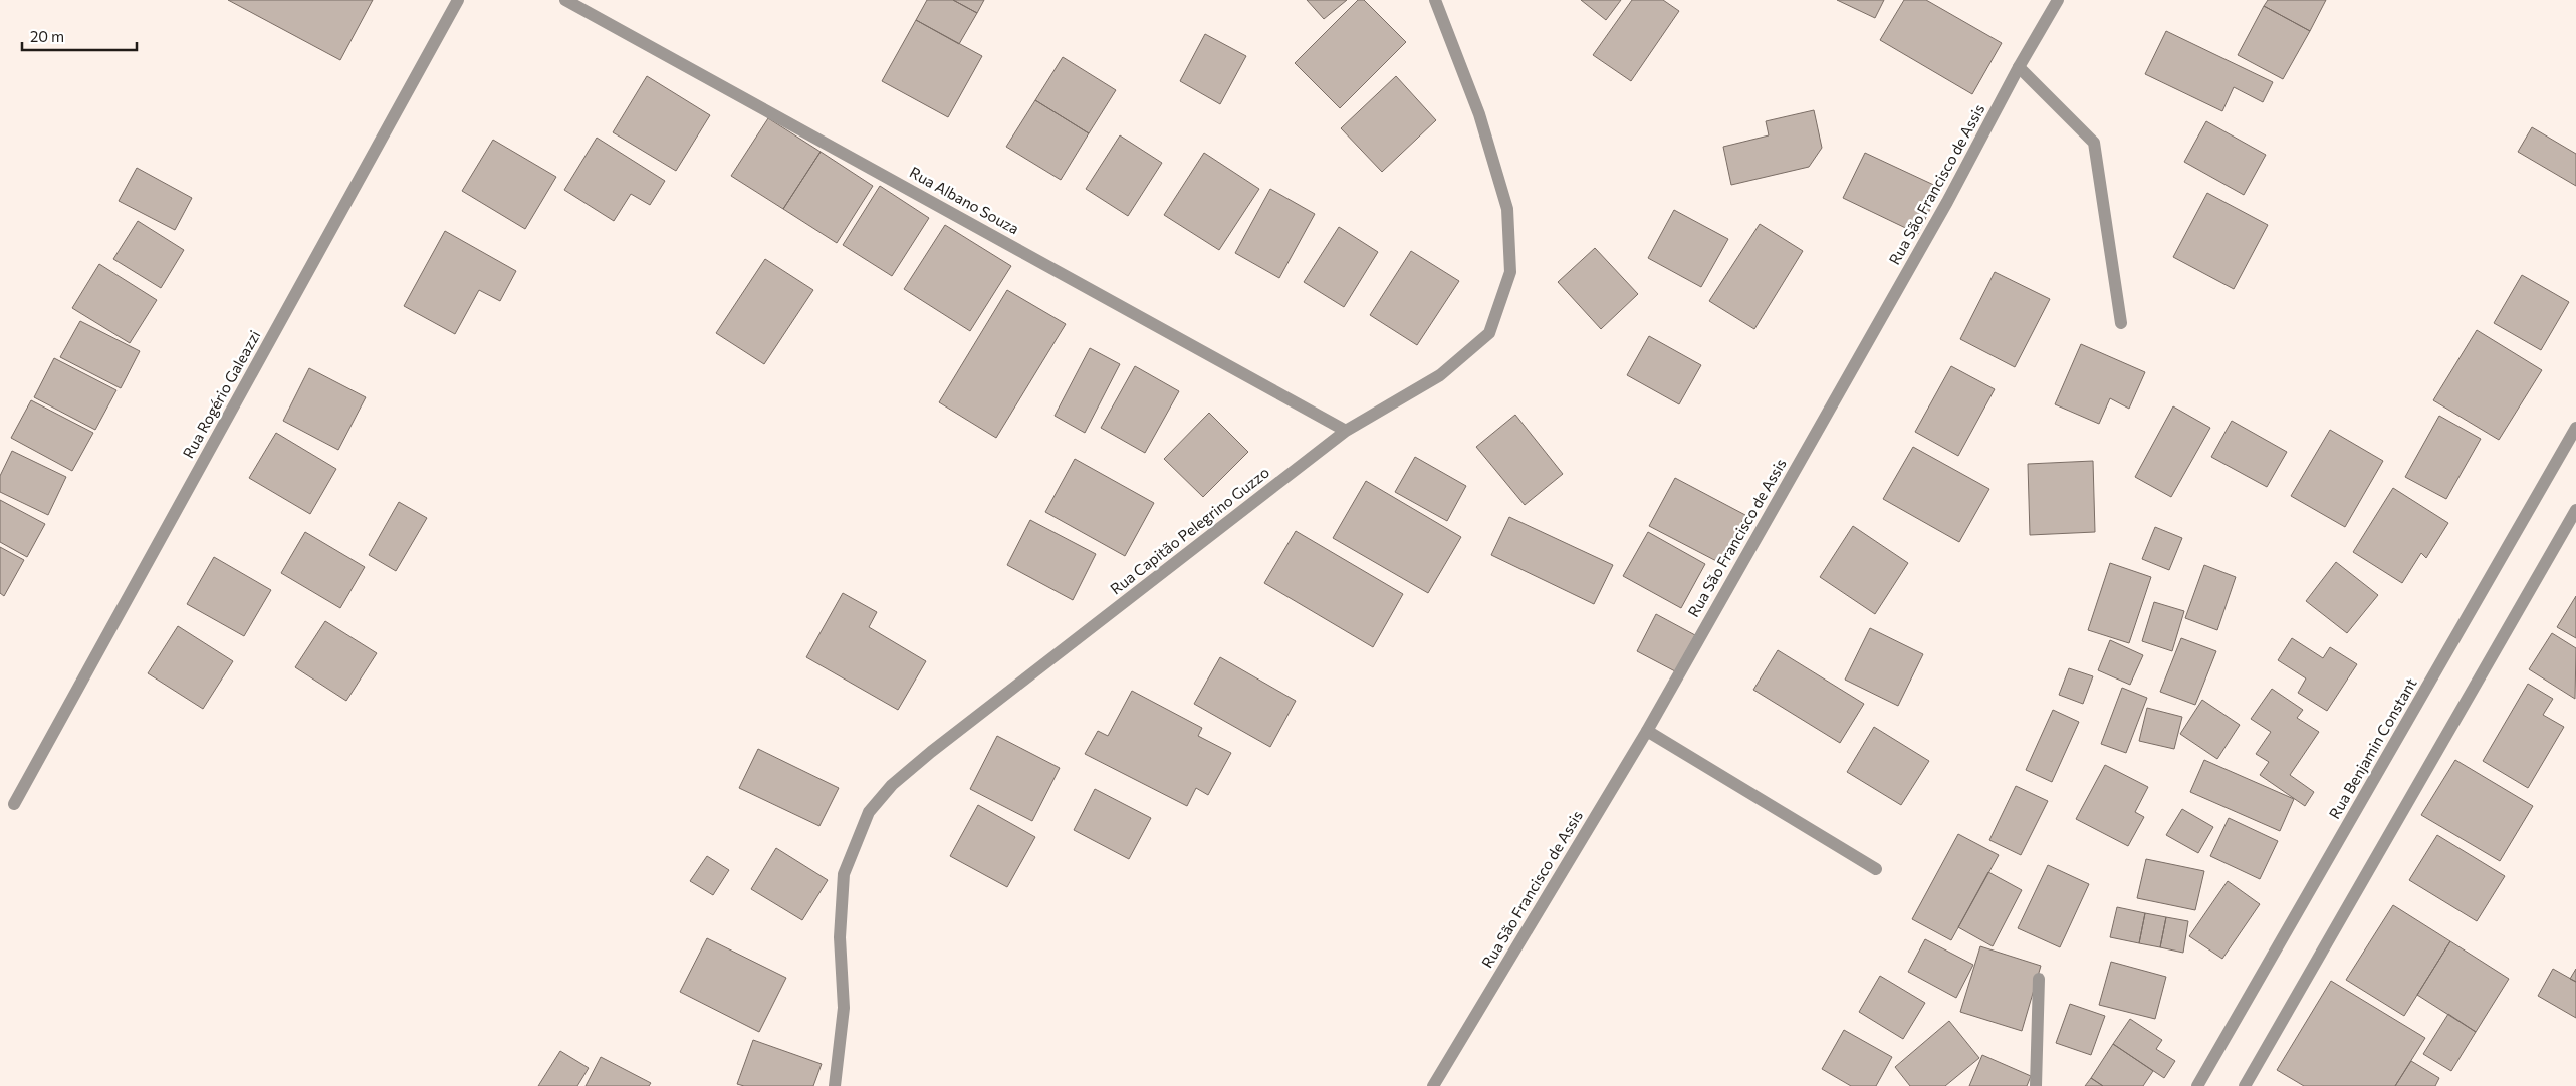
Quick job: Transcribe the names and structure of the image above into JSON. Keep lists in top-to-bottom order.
{
  "streets": {
    "street": [
      "Rua São Francisco de Assis",
      "Rua Albano Souza",
      "Rua Rogério Galeazzi",
      "Rua Capitão Pelegrino Guzzo",
      "Rua Benjamin Constant"
    ]
  },
  "crossings": [
    ["Rua Albano Souza", "Rua Capitão Pelegrino Guzzo"]
  ],
  "scale_bar": "20 m"
}
